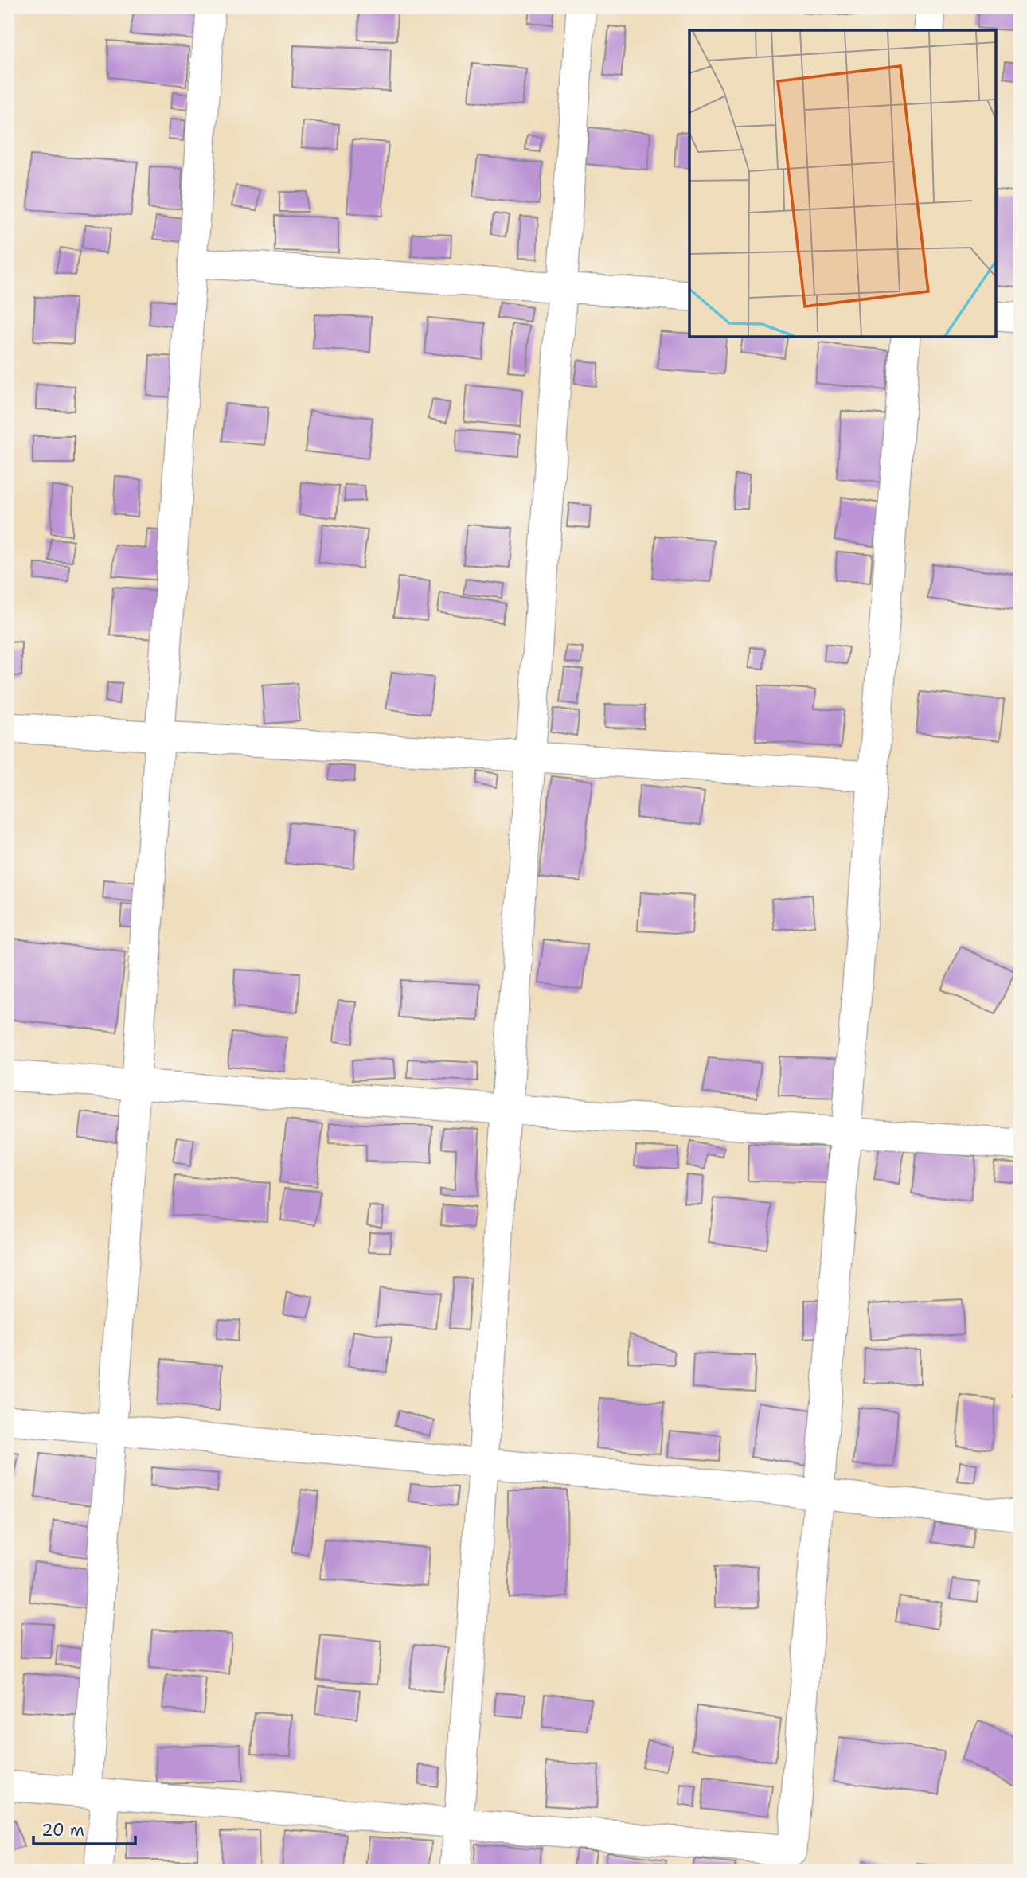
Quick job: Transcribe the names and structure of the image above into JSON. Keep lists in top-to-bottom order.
{
  "scale_bar": "20 m"
}
